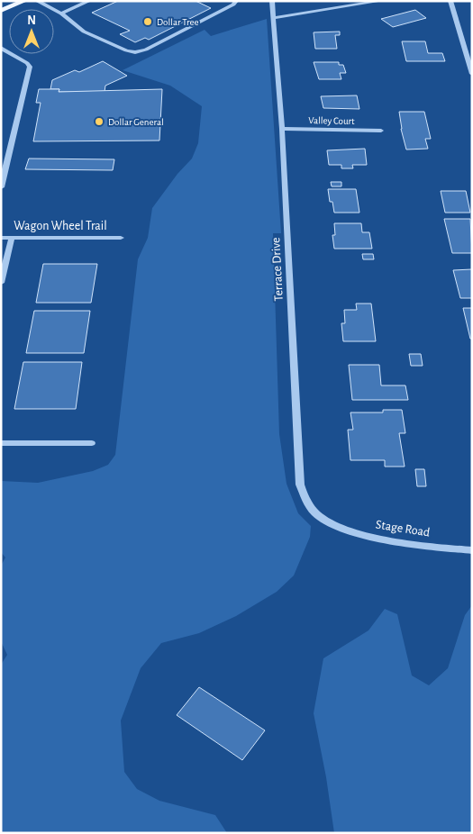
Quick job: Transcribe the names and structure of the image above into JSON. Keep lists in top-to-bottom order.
{
  "streets": {
    "street": [
      "Valley Court",
      "Wagon Wheel Trail",
      "Terrace Drive",
      "Stage Road"
    ]
  },
  "crossings": [
    ["Valley Court", "Terrace Drive"],
    ["Terrace Drive", "Stage Road"]
  ],
  "places": ["Dollar Tree", "Dollar General"],
  "north": "top"
}
